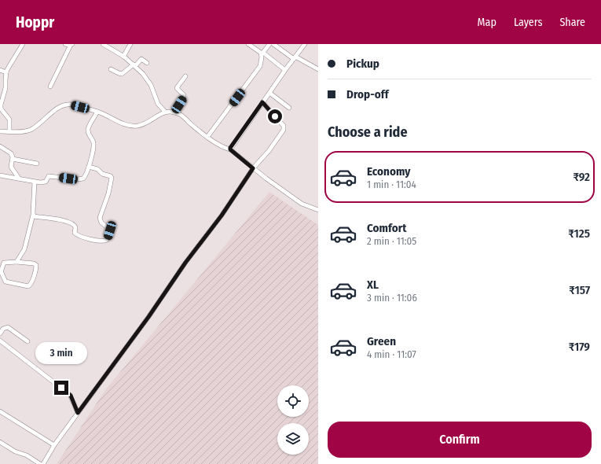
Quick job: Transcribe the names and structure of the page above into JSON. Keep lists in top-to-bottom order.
{
  "page": {
    "header": "Hoppr",
    "nav": ["Map", "Layers", "Share"],
    "banner": ["Pickup", "Drop-off"],
    "heading": "Choose a ride",
    "list": [
      {
        "name": "Economy",
        "note": "1 min · 11:04",
        "value": "₹92"
      },
      {
        "name": "Comfort",
        "note": "2 min · 11:05",
        "value": "₹125"
      },
      {
        "name": "XL",
        "note": "3 min · 11:06",
        "value": "₹157"
      },
      {
        "name": "Green",
        "note": "4 min · 11:07",
        "value": "₹179"
      }
    ],
    "bubble": "3 min",
    "buttons": "Confirm"
  }
}
